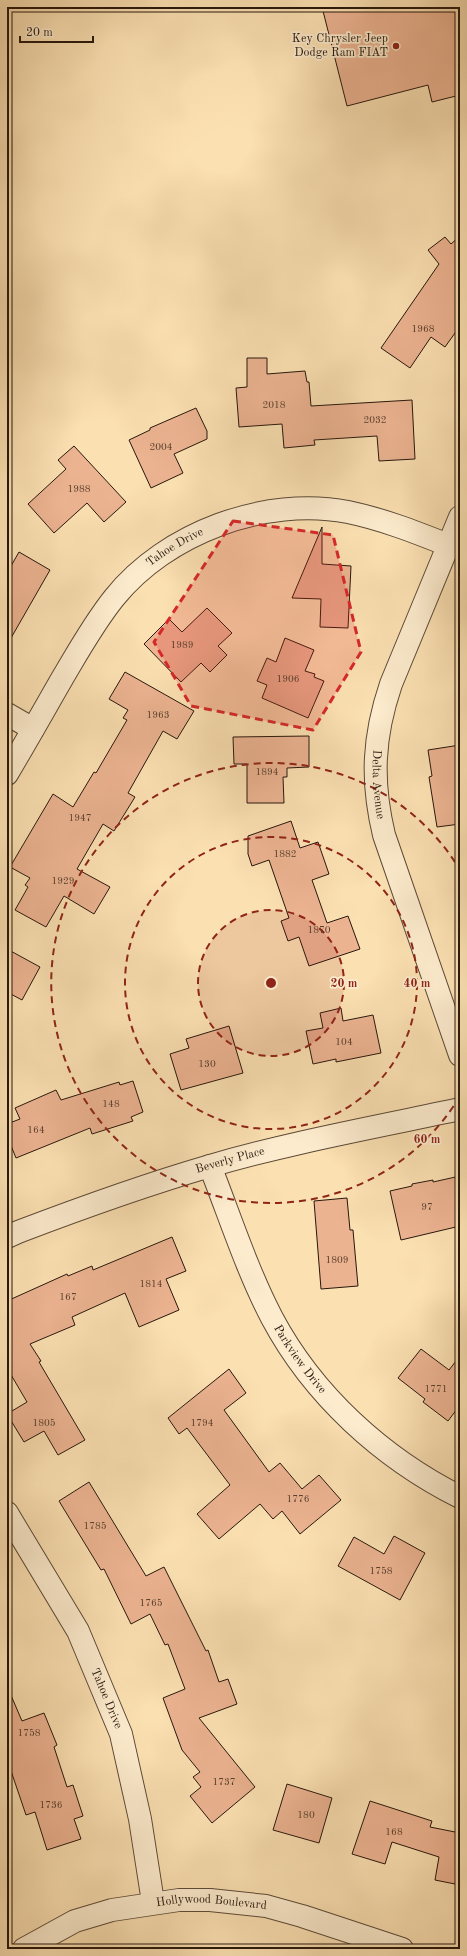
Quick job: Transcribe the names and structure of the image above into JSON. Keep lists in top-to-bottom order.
{
  "streets": {
    "street": [
      "Tahoe Drive",
      "Delta Avenue",
      "Beverly Place",
      "Parkview Drive",
      "Hollywood Boulevard"
    ]
  },
  "crossings": [
    ["Tahoe Drive", "Delta Avenue"],
    ["Tahoe Drive", "Hollywood Boulevard"],
    ["Beverly Place", "Parkview Drive"]
  ],
  "places": ["Key Chrysler Jeep Dodge Ram FIAT"],
  "house_numbers": [
    "1968",
    "2018",
    "2032",
    "2004",
    "1988",
    "1989",
    "1906",
    "1963",
    "1894",
    "1947",
    "1882",
    "1929",
    "1870",
    "104",
    "130",
    "148",
    "164",
    "97",
    "1809",
    "1814",
    "167",
    "1771",
    "1805",
    "1794",
    "1776",
    "1785",
    "1758",
    "1765",
    "1758",
    "1737",
    "1736",
    "180",
    "168"
  ],
  "scale_bar": "20 m",
  "rings": ["20 m", "40 m", "60 m"]
}
